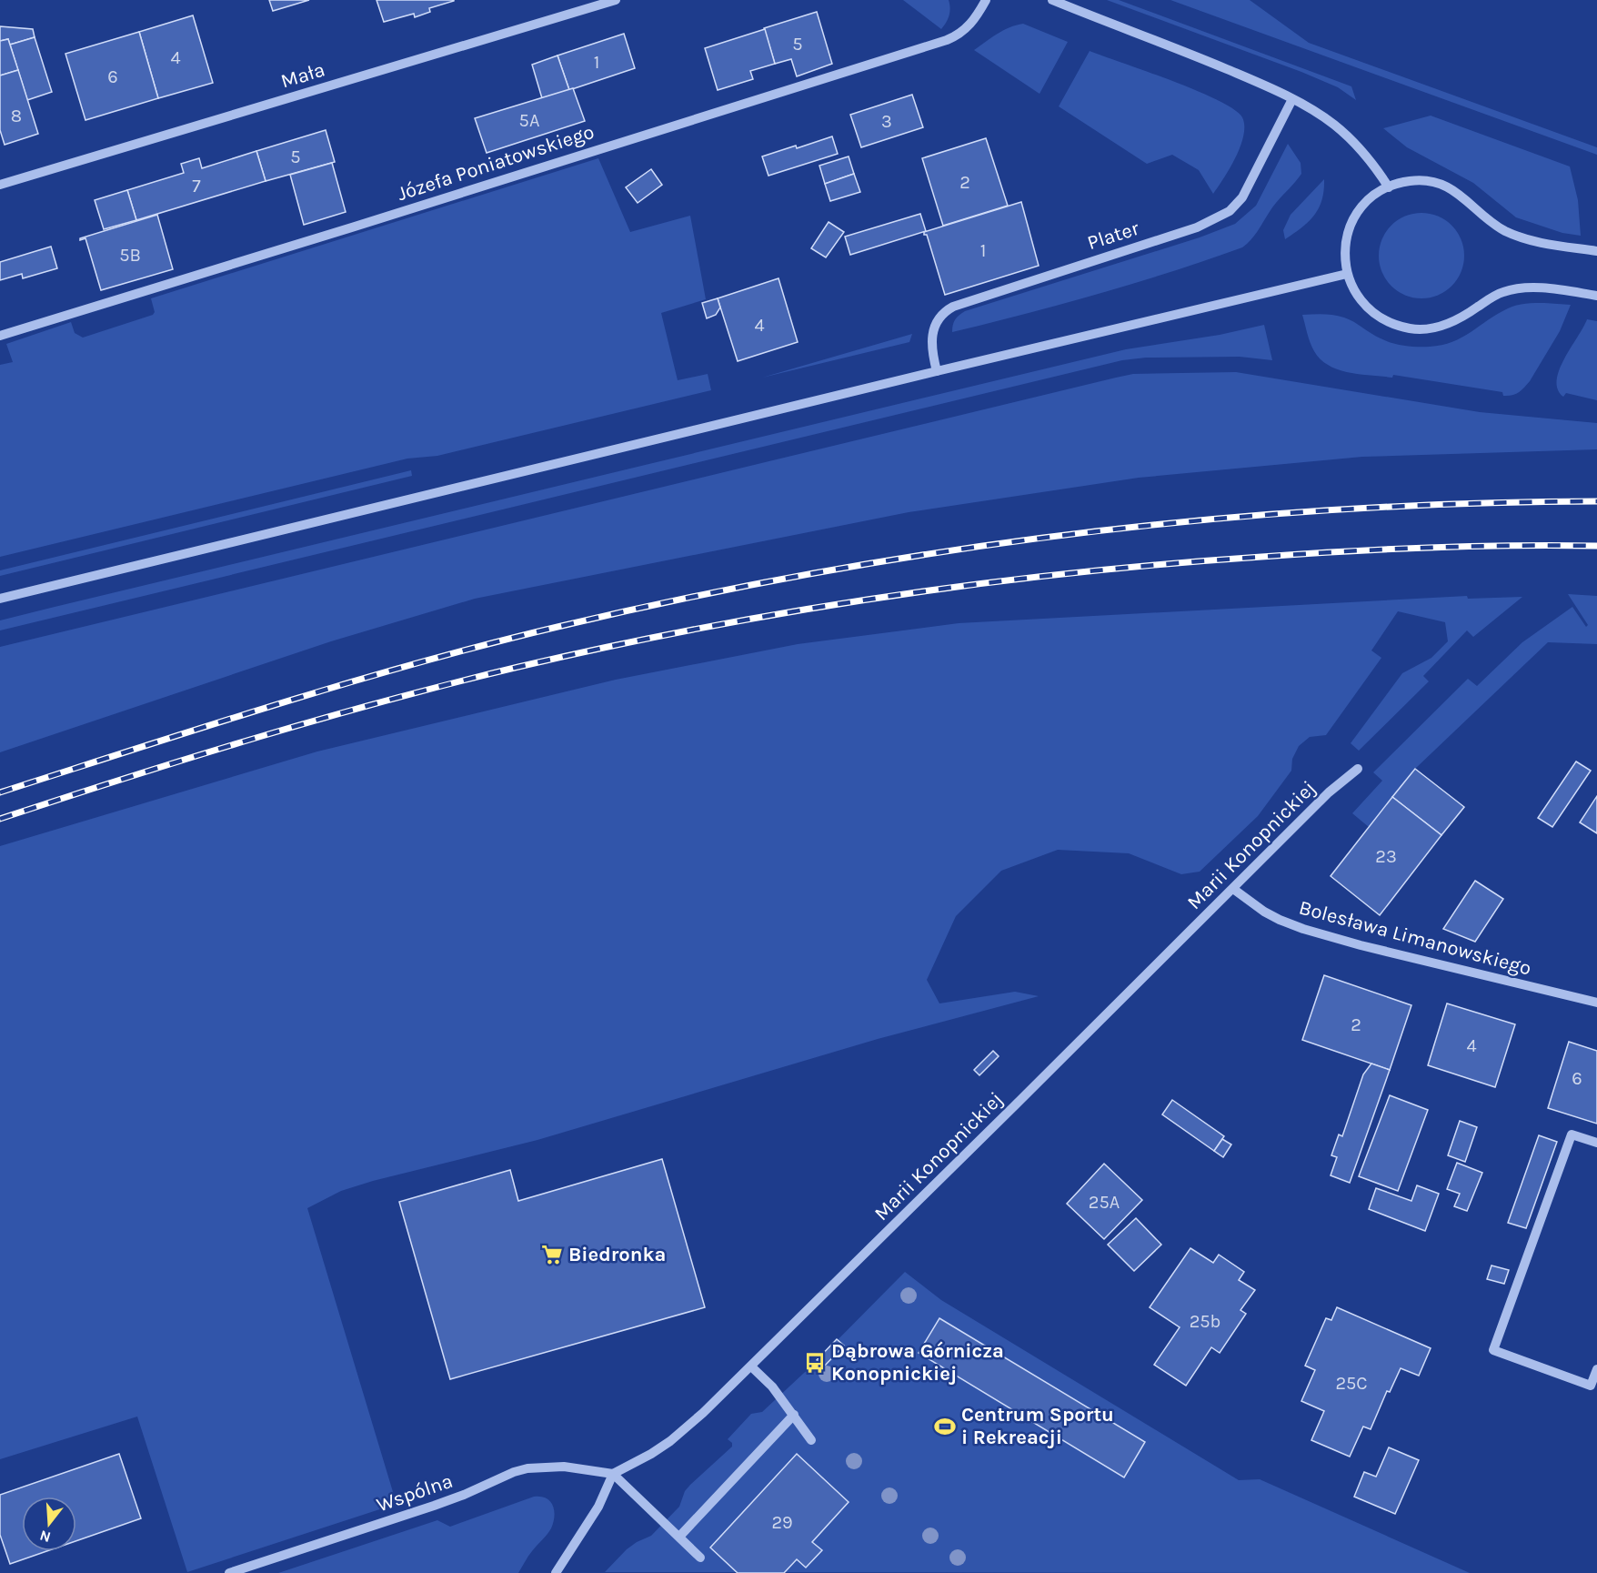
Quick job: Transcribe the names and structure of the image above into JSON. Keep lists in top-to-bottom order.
{
  "streets": {
    "street": [
      "Mała",
      "Józefa Poniatowskiego",
      "Plater",
      "Marii Konopnickiej",
      "Bolesława Limanowskiego",
      "Wspólna"
    ]
  },
  "crossings": [
    ["Marii Konopnickiej", "Bolesława Limanowskiego"],
    ["Marii Konopnickiej", "Wspólna"]
  ],
  "places": {
    "supermarket": ["Biedronka"],
    "bus stop": ["Dąbrowa Górnicza Konopnickiej"],
    "sports": ["Centrum Sportu i Rekreacji"]
  },
  "house_numbers": [
    "5",
    "4",
    "1",
    "6",
    "8",
    "5A",
    "3",
    "5",
    "2",
    "7",
    "1",
    "5B",
    "4",
    "23",
    "2",
    "4",
    "6",
    "25A",
    "25b",
    "25C",
    "29"
  ],
  "north": "bottom"
}
